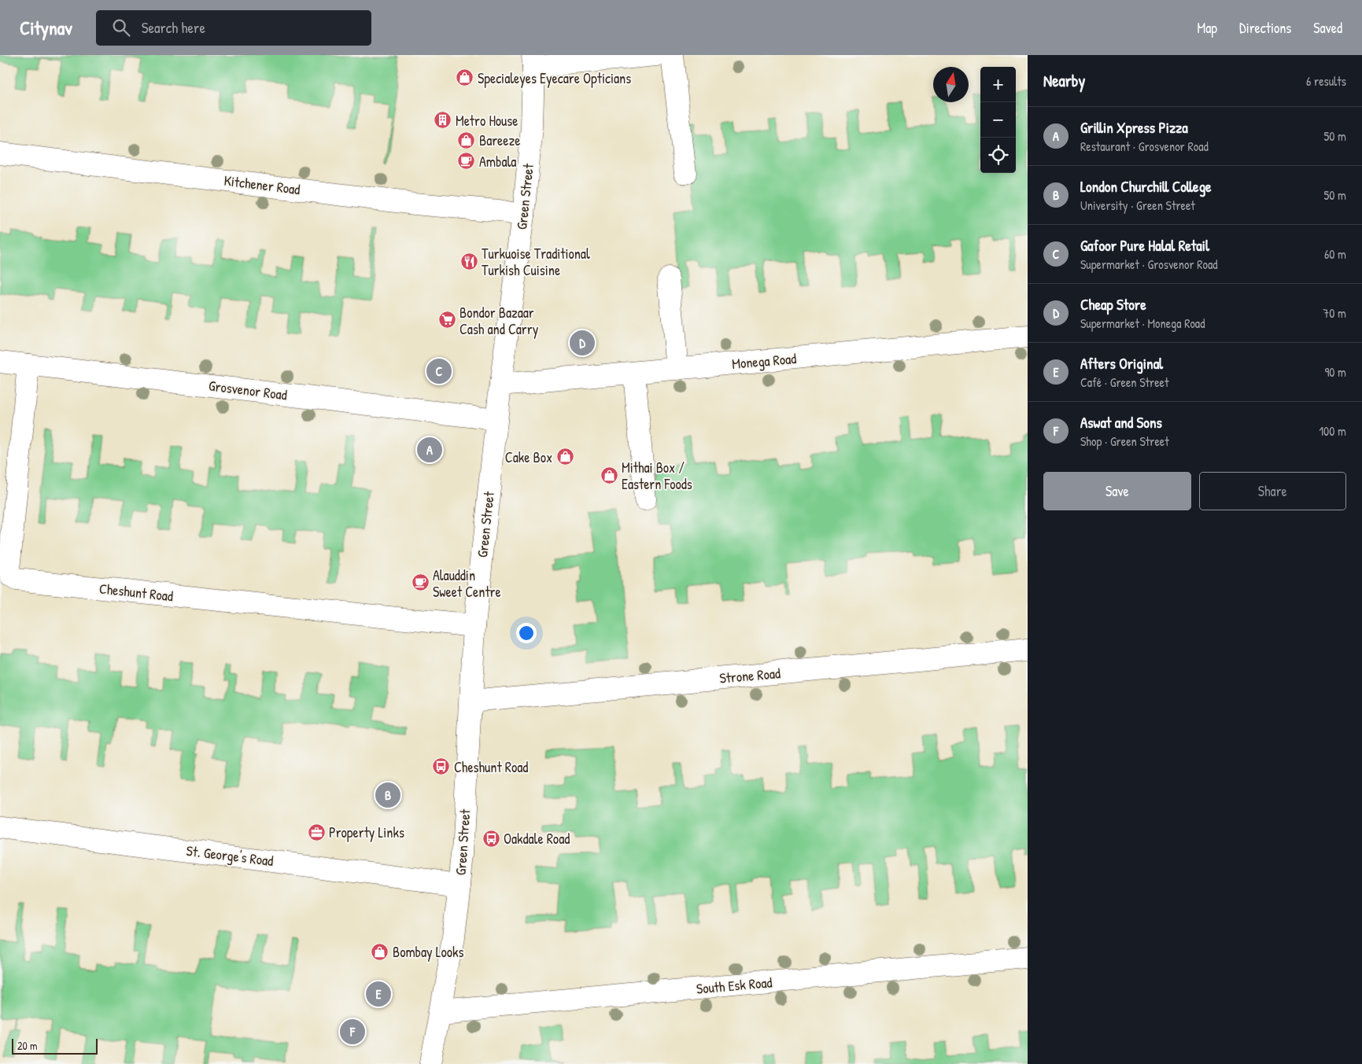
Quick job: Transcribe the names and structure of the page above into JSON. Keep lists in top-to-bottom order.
{
  "streets": {
    "street": [
      "Kitchener Road",
      "Green Street",
      "Monega Road",
      "Grosvenor Road",
      "Cheshunt Road",
      "Strone Road",
      "St. George's Road",
      "South Esk Road"
    ]
  },
  "crossings": [
    ["Kitchener Road", "Green Street"],
    ["Green Street", "Monega Road"],
    ["Green Street", "Grosvenor Road"],
    ["Green Street", "Cheshunt Road"],
    ["Green Street", "Strone Road"],
    ["Green Street", "St. George's Road"],
    ["Green Street", "South Esk Road"],
    ["Grosvenor Road", "Cheshunt Road"]
  ],
  "places": {
    "shop": [
      "Specialeyes Eyecare Opticians",
      "Bareeze",
      "Cake Box",
      "Mithai Box / Eastern Foods",
      "Bombay Looks"
    ],
    "building": ["Metro House"],
    "cafe": ["Ambala", "Alauddin Sweet Centre"],
    "restaurant": ["Turkuoise Traditional Turkish Cuisine"],
    "supermarket": ["Bondor Bazaar Cash and Carry"],
    "bus stop": ["Cheshunt Road", "Oakdale Road"],
    "office": ["Property Links"]
  },
  "scale_bar": "20 m",
  "north": "top",
  "page": {
    "header": "Citynav",
    "search": "Search here",
    "nav": ["Map", "Directions", "Saved"],
    "heading": ["Nearby", "6 results"],
    "map_buttons": ["+", "−"],
    "list": [
      {
        "mark": "A",
        "name": "Grillin Xpress Pizza",
        "note": "Restaurant · Grosvenor Road",
        "value": "50 m"
      },
      {
        "mark": "B",
        "name": "London Churchill College",
        "note": "University · Green Street",
        "value": "50 m"
      },
      {
        "mark": "C",
        "name": "Gafoor Pure Halal Retail",
        "note": "Supermarket · Grosvenor Road",
        "value": "60 m"
      },
      {
        "mark": "D",
        "name": "Cheap Store",
        "note": "Supermarket · Monega Road",
        "value": "70 m"
      },
      {
        "mark": "E",
        "name": "Afters Original",
        "note": "Café · Green Street",
        "value": "90 m"
      },
      {
        "mark": "F",
        "name": "Aswat and Sons",
        "note": "Shop · Green Street",
        "value": "100 m"
      }
    ],
    "pins": [
      "D",
      "C",
      "A",
      "B",
      "E",
      "F"
    ],
    "buttons": ["Save", "Share"],
    "scale": "20 m"
  }
}
